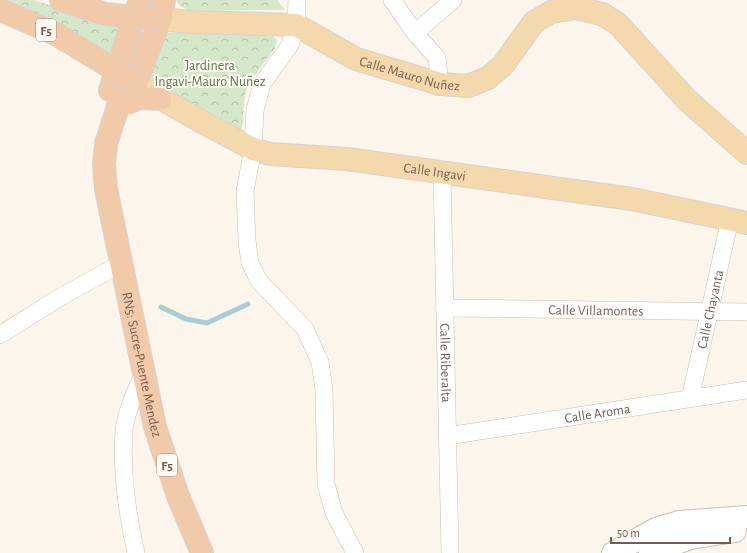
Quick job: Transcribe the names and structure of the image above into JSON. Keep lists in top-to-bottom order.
{
  "streets": {
    "highway": ["F5", "RN5: Sucre-Puente Mendez"],
    "main road": ["Calle Mauro Nuñez", "Calle Ingavi"],
    "street": [
      "Calle Chayanta",
      "Calle Villamontes",
      "Calle Riberalta",
      "Calle Aroma"
    ]
  },
  "crossings": [
    ["F5", "Calle Mauro Nuñez"],
    ["F5", "Calle Ingavi"],
    ["F5", "RN5: Sucre-Puente Mendez"],
    ["Calle Ingavi", "Calle Chayanta"],
    ["Calle Ingavi", "Calle Riberalta"],
    ["Calle Chayanta", "Calle Villamontes"],
    ["Calle Chayanta", "Calle Aroma"],
    ["Calle Villamontes", "Calle Riberalta"],
    ["Calle Riberalta", "Calle Aroma"]
  ],
  "parks": ["Jardinera Ingavi-Mauro Nuñez"],
  "scale_bar": "50 m"
}
